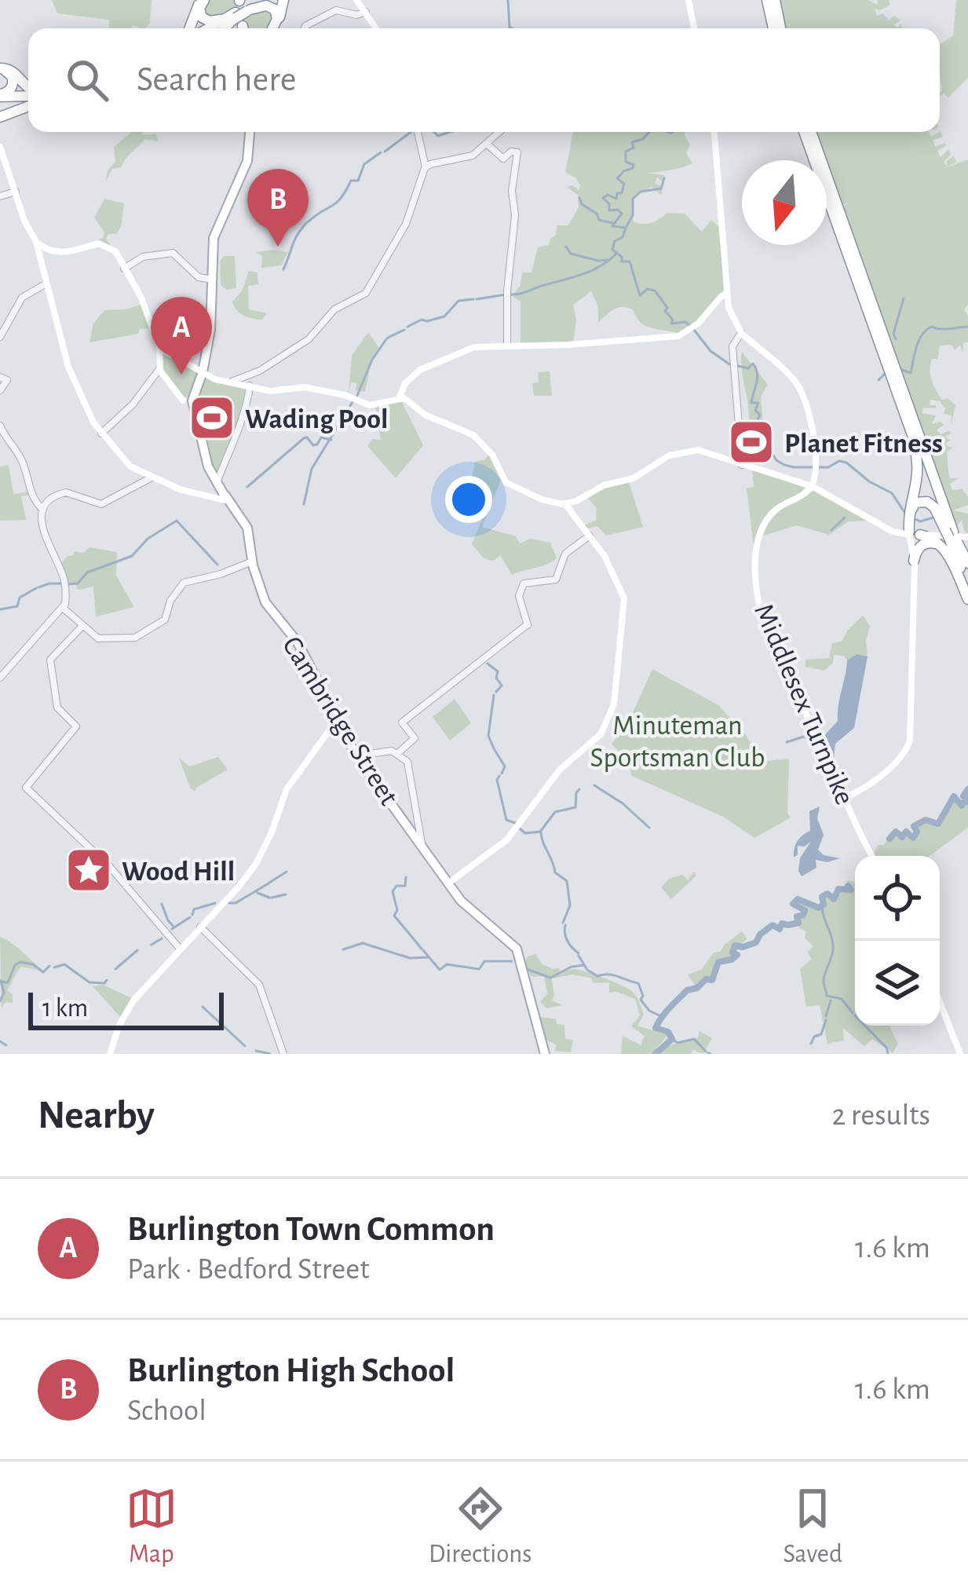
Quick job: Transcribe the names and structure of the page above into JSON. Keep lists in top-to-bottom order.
{
  "streets": {
    "main road": ["Middlesex Turnpike", "Cambridge Street"]
  },
  "parks": ["Minuteman Sportsman Club"],
  "places": {
    "sports": ["Wading Pool", "Planet Fitness"],
    "place": ["Wood Hill"]
  },
  "scale_bar": "1 km",
  "north": "bottom",
  "page": {
    "search": "Search here",
    "pins": ["B", "A"],
    "scale": "1 km",
    "heading": ["Nearby", "2 results"],
    "list": [
      {
        "mark": "A",
        "name": "Burlington Town Common",
        "note": "Park · Bedford Street",
        "value": "1.6 km"
      },
      {
        "mark": "B",
        "name": "Burlington High School",
        "note": "School",
        "value": "1.6 km"
      }
    ],
    "nav": ["Map", "Directions", "Saved"]
  }
}
